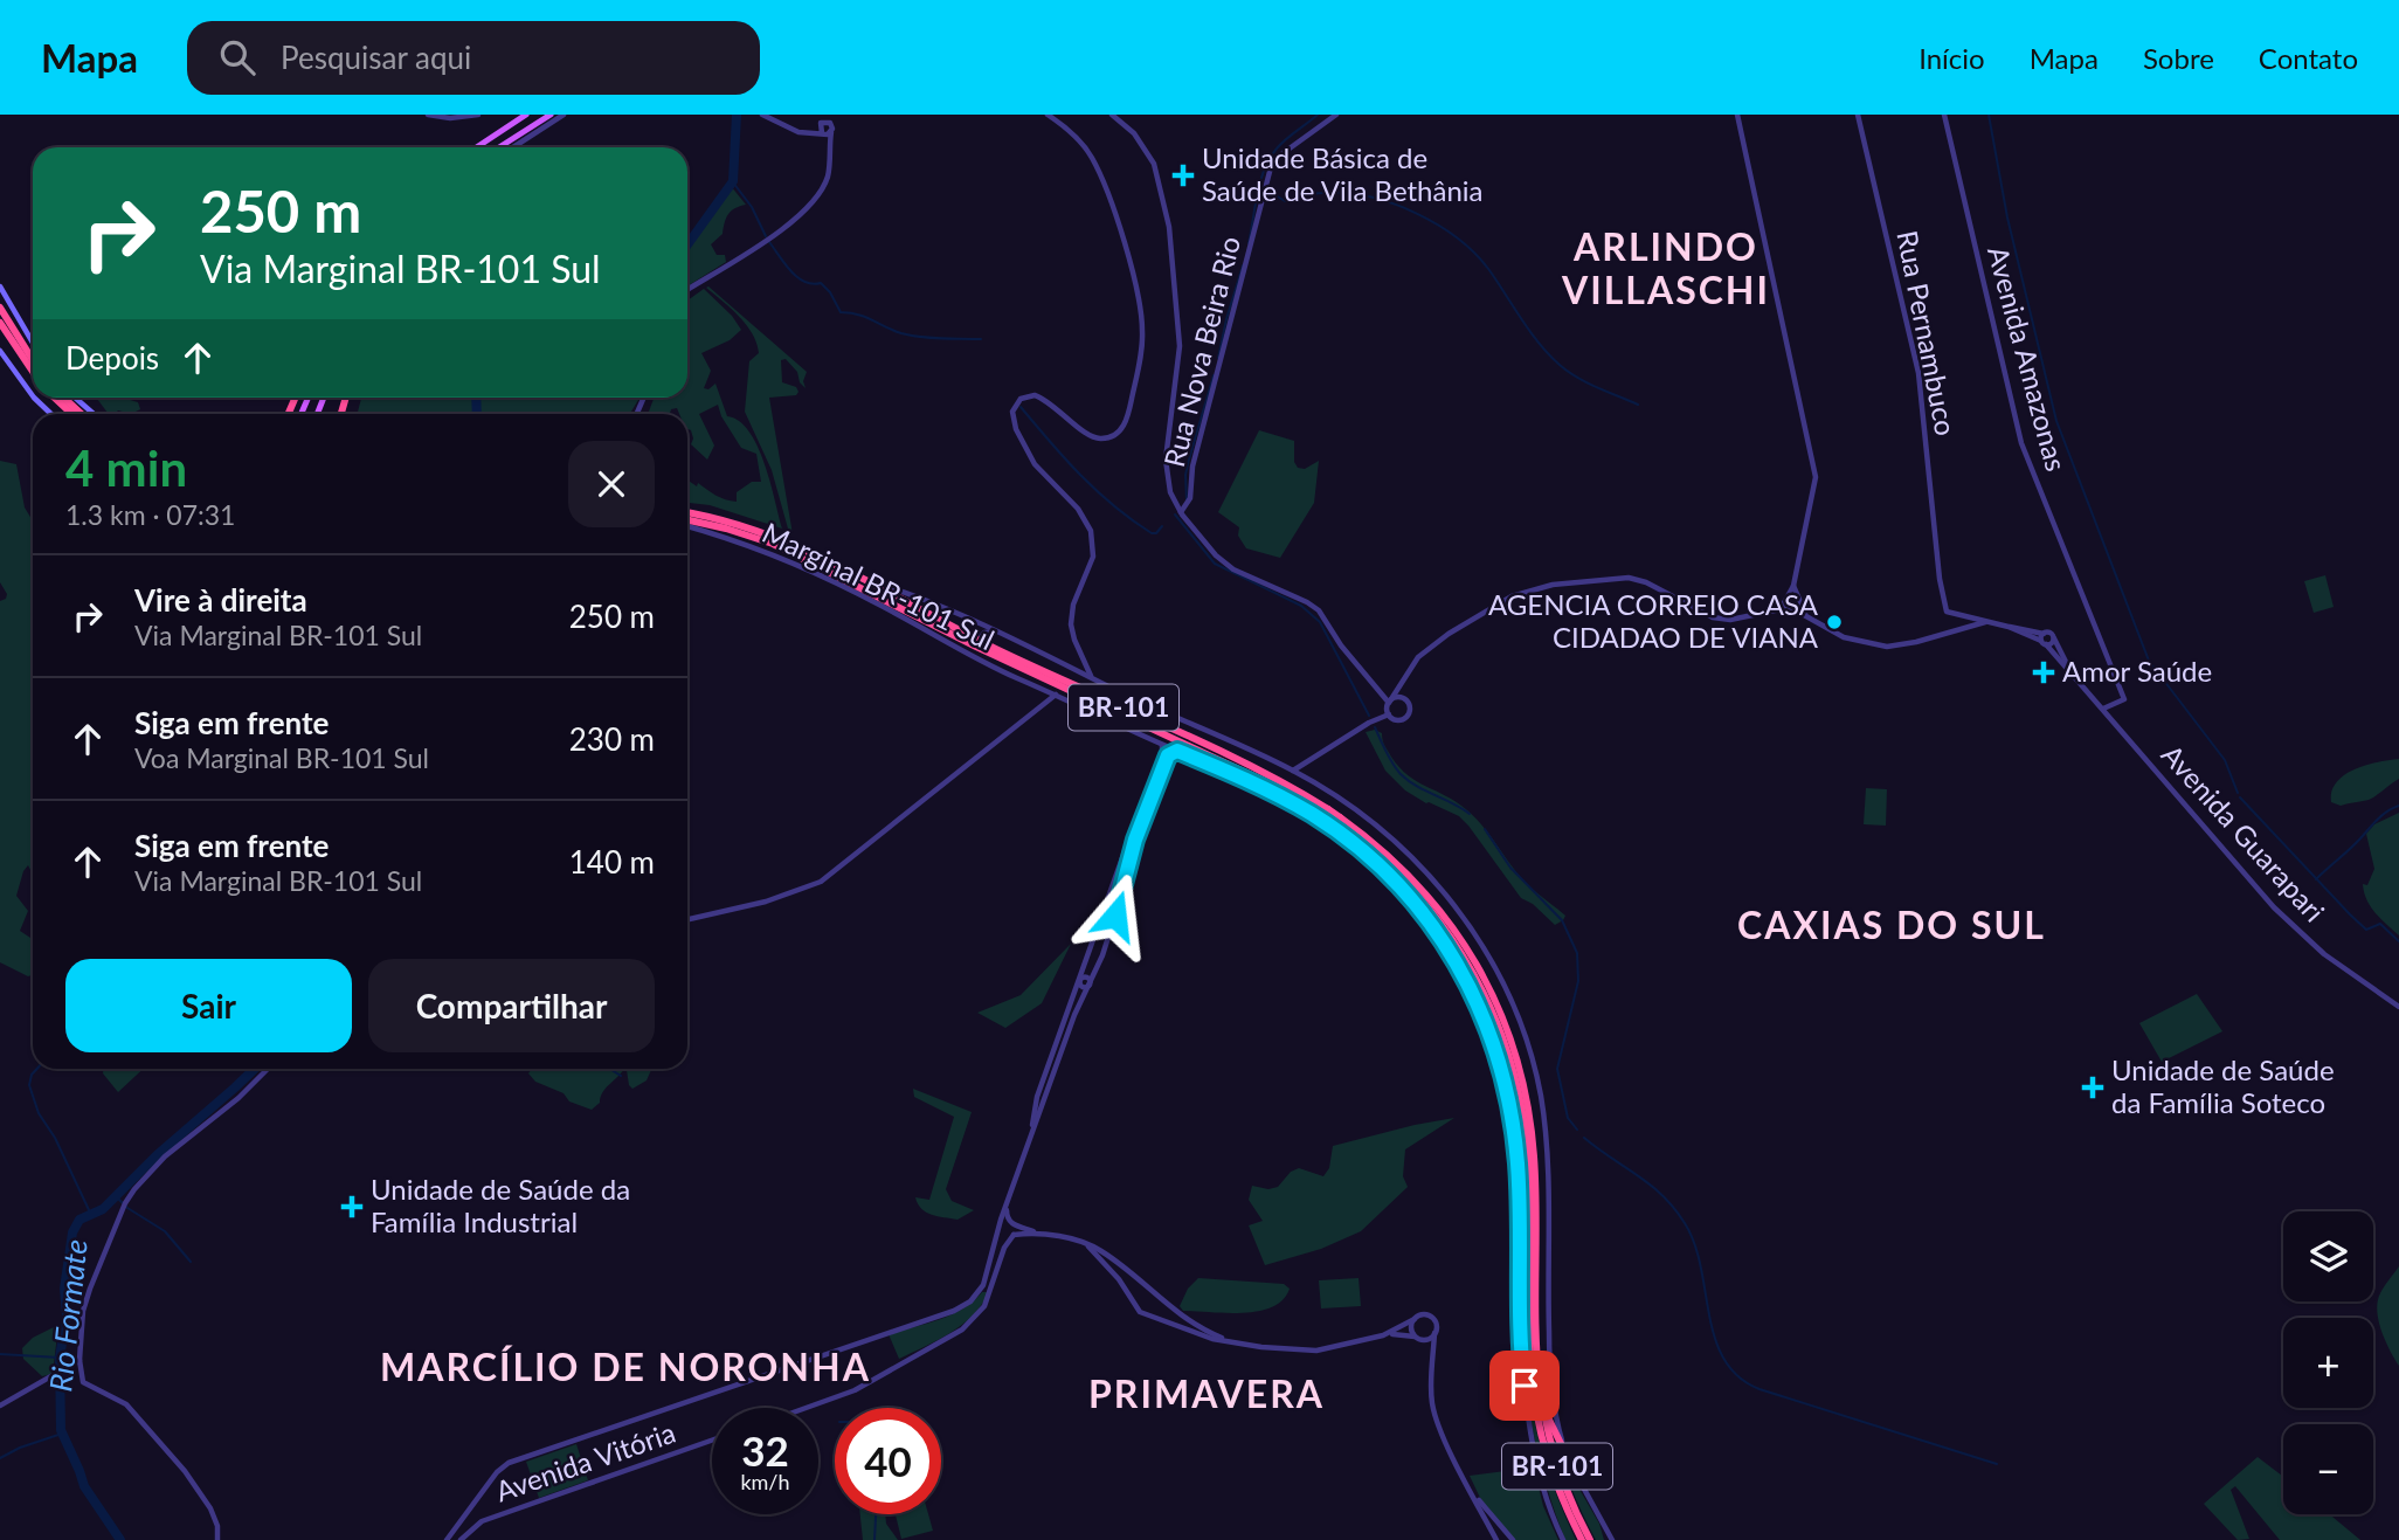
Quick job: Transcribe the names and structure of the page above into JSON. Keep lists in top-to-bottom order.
{
  "streets": {
    "highway": ["BR-101"],
    "street": [
      "Rua Pernambuco",
      "Rua Nova Beira Rio",
      "Avenida Amazonas",
      "Marginal BR-101 Sul",
      "Avenida Guarapari",
      "Avenida Vitória"
    ]
  },
  "crossings": [
    ["Rua Pernambuco", "Avenida Guarapari"],
    ["Avenida Amazonas", "Avenida Guarapari"],
    ["Marginal BR-101 Sul", "BR-101"]
  ],
  "districts": [
    "ARLINDO VILLASCHI",
    "CAXIAS DO SUL",
    "MARCÍLIO DE NORONHA",
    "PRIMAVERA"
  ],
  "water": ["Rio Formate"],
  "places": {
    "health": [
      "Unidade Básica de Saúde de Vila Bethânia",
      "Amor Saúde",
      "Unidade de Saúde da Família Soteco",
      "Unidade de Saúde da Família Industrial"
    ],
    "other": ["AGENCIA CORREIO CASA CIDADAO DE VIANA"]
  },
  "page": {
    "header": "Mapa",
    "search": "Pesquisar aqui",
    "nav": [
      "Início",
      "Mapa",
      "Sobre",
      "Contato"
    ],
    "turn": ["250 m", "Via Marginal BR-101 Sul"],
    "then": "Depois",
    "heading": ["4 min", "1.3 km · 07:31"],
    "list": [
      {
        "name": "Vire à direita",
        "note": "Via Marginal BR-101 Sul",
        "value": "250 m"
      },
      {
        "name": "Siga em frente",
        "note": "Voa Marginal BR-101 Sul",
        "value": "230 m"
      },
      {
        "name": "Siga em frente",
        "note": "Via Marginal BR-101 Sul",
        "value": "140 m"
      }
    ],
    "buttons": ["Sair", "Compartilhar"],
    "map_buttons": ["+", "−"],
    "speed": "32 km/h",
    "limit": "40"
  }
}
